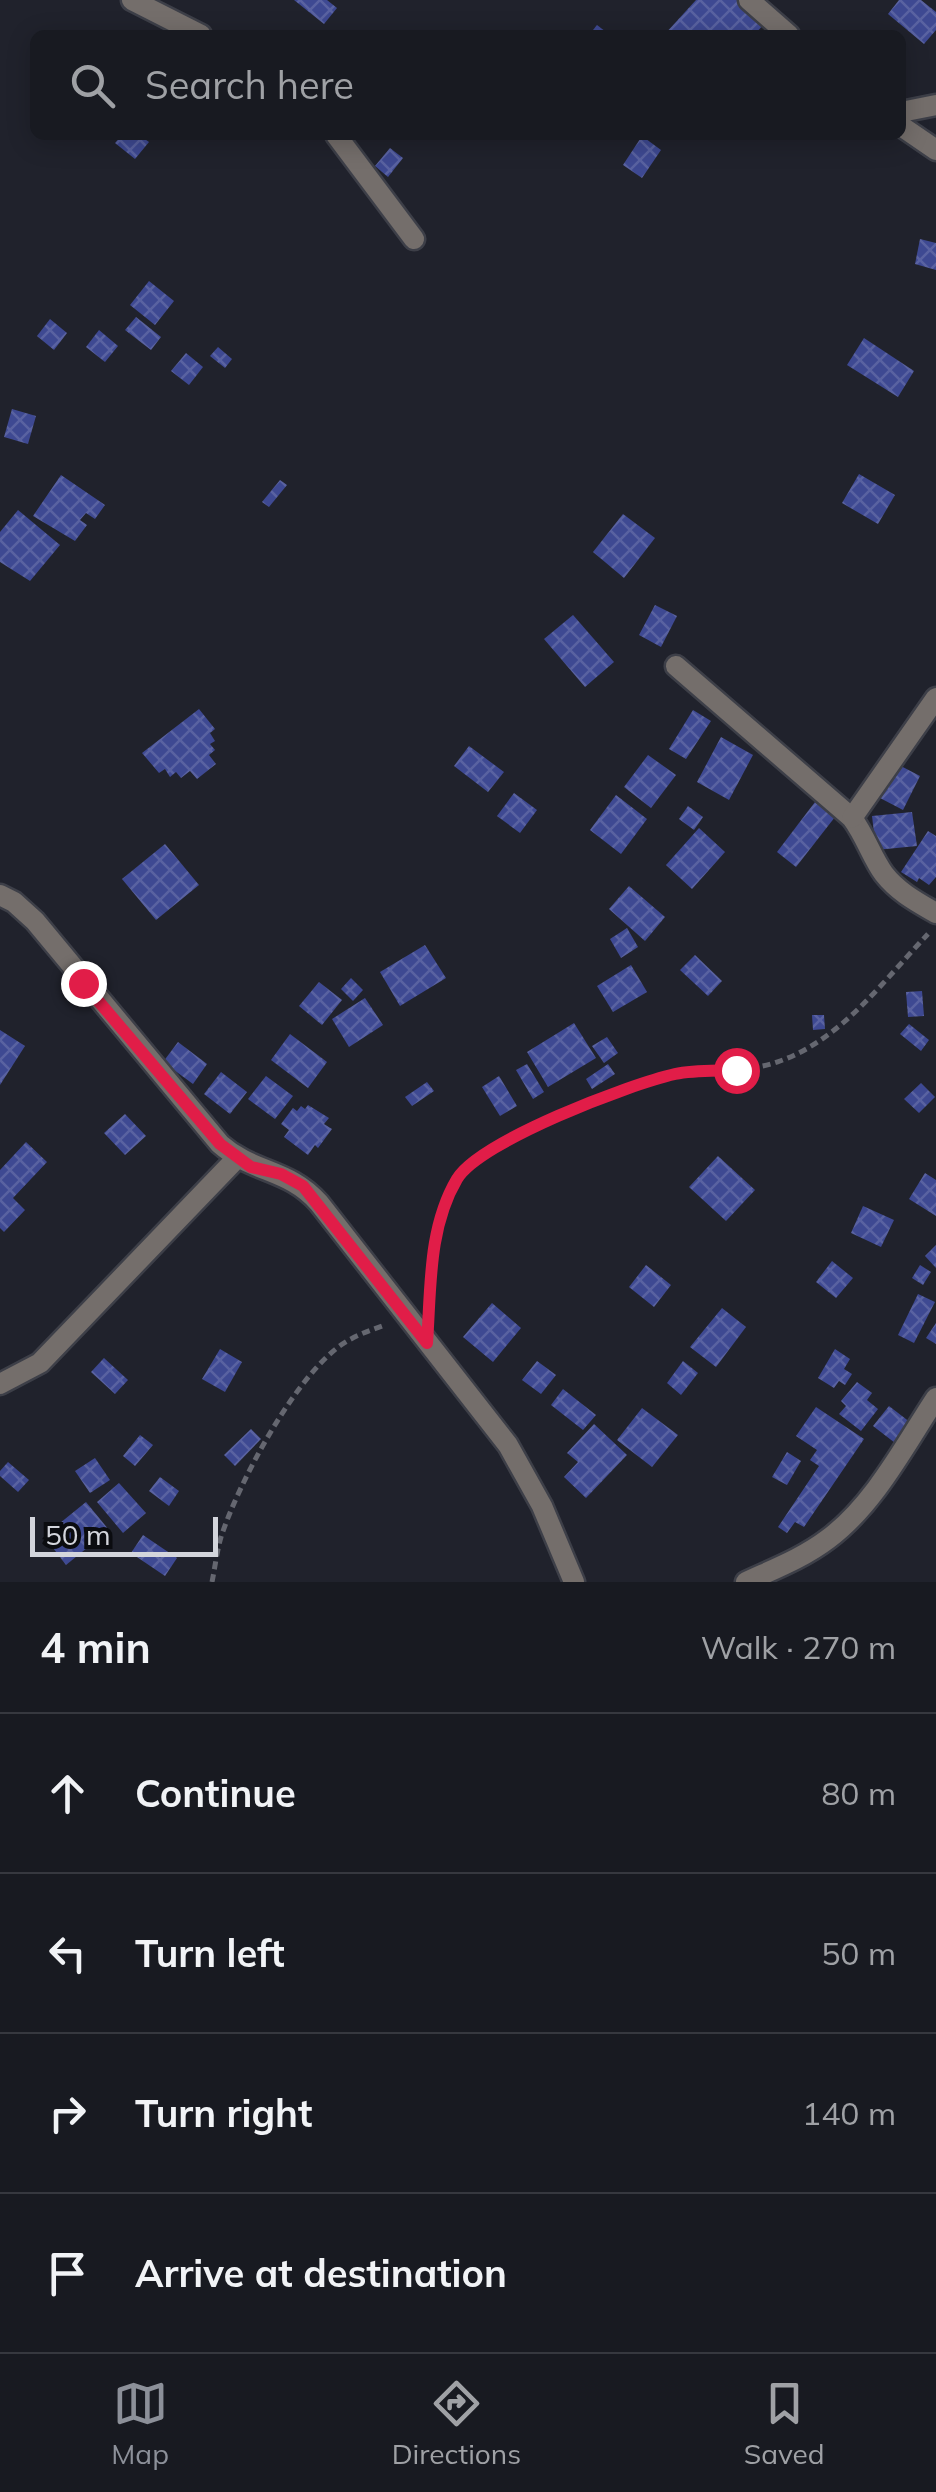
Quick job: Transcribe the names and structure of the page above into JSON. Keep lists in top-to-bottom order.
{
  "scale_bar": "50 m",
  "page": {
    "search": "Search here",
    "scale": "50 m",
    "heading": ["4 min", "Walk · 270 m"],
    "list": [
      ["Continue", "80 m"],
      ["Turn left", "50 m"],
      ["Turn right", "140 m"],
      "Arrive at destination"
    ],
    "nav": ["Map", "Directions", "Saved"]
  }
}
